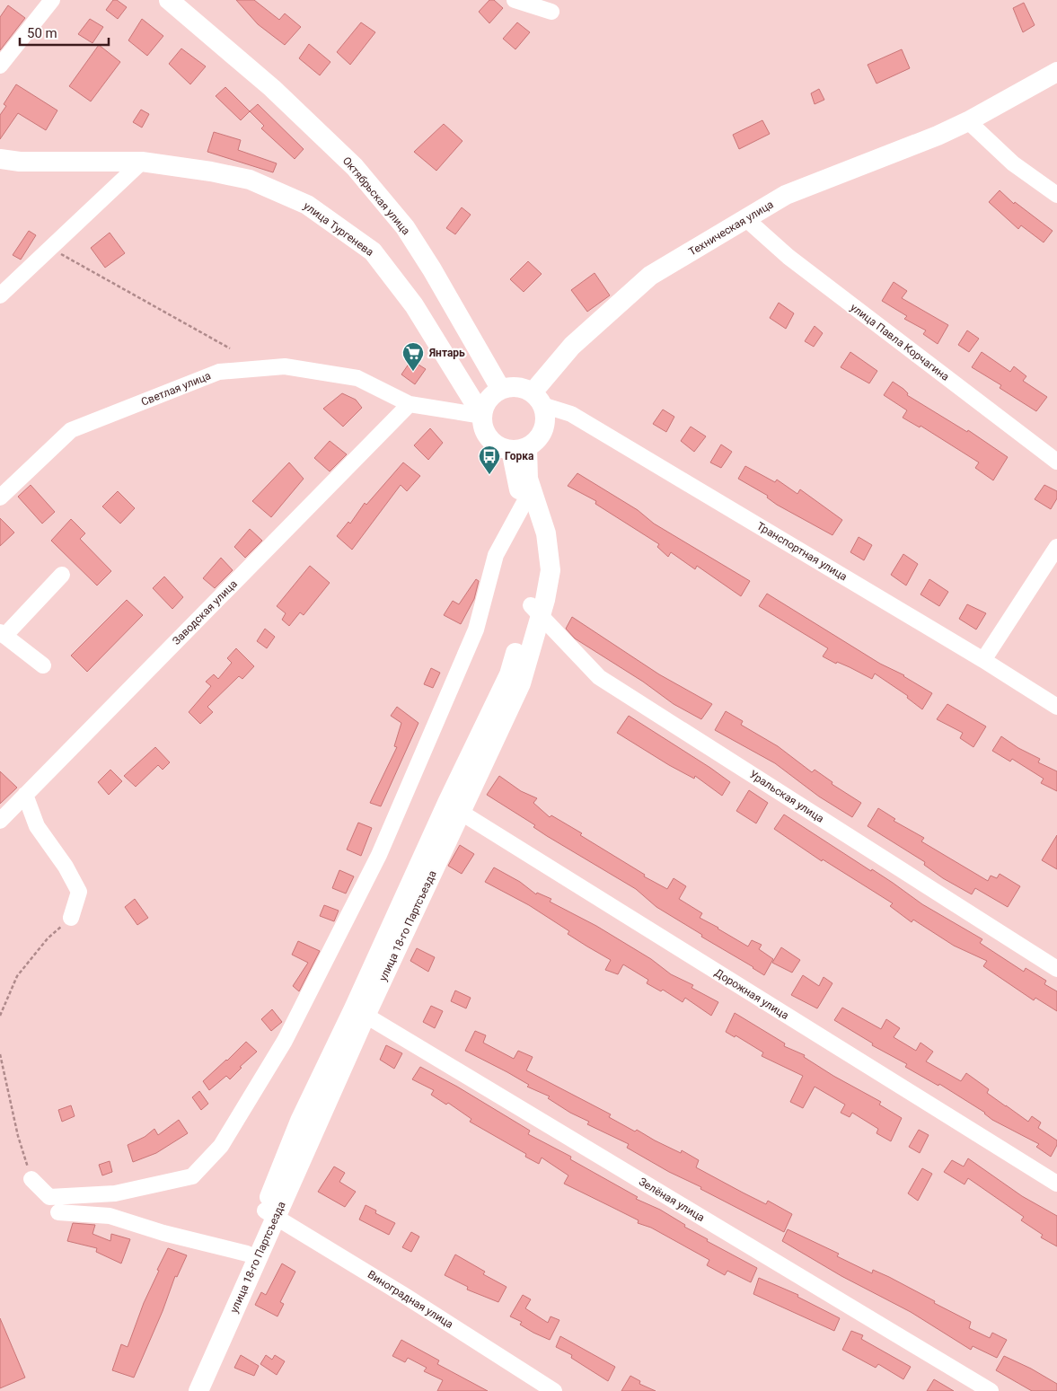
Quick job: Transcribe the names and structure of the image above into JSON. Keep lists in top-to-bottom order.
{
  "streets": {
    "main road": [
      "Октябрьская улица",
      "Техническая улица",
      "улица Тургенева",
      "улица 18-го Партсъезда"
    ],
    "street": [
      "улица Павла Корчагина",
      "Светлая улица",
      "Транспортная улица",
      "Заводская улица",
      "Уральская улица",
      "Дорожная улица",
      "Зелёная улица",
      "Виноградная улица"
    ]
  },
  "crossings": [
    ["Октябрьская улица", "Техническая улица"],
    ["Октябрьская улица", "улица Тургенева"],
    ["Октябрьская улица", "Светлая улица"],
    ["Октябрьская улица", "Транспортная улица"],
    ["Октябрьская улица", "улица 18-го Партсъезда"],
    ["Техническая улица", "улица Тургенева"],
    ["Техническая улица", "улица Павла Корчагина"],
    ["Техническая улица", "Светлая улица"],
    ["Техническая улица", "Транспортная улица"],
    ["Техническая улица", "улица 18-го Партсъезда"],
    ["улица Тургенева", "Светлая улица"],
    ["улица Тургенева", "Транспортная улица"],
    ["улица Тургенева", "улица 18-го Партсъезда"],
    ["Светлая улица", "Транспортная улица"],
    ["Светлая улица", "Заводская улица"],
    ["Светлая улица", "улица 18-го Партсъезда"],
    ["Транспортная улица", "улица 18-го Партсъезда"],
    ["Уральская улица", "улица 18-го Партсъезда"],
    ["улица 18-го Партсъезда", "Дорожная улица"],
    ["улица 18-го Партсъезда", "Зелёная улица"],
    ["улица 18-го Партсъезда", "Виноградная улица"]
  ],
  "places": {
    "supermarket": ["Янтарь"],
    "bus stop": ["Горка"]
  },
  "scale_bar": "50 m"
}
